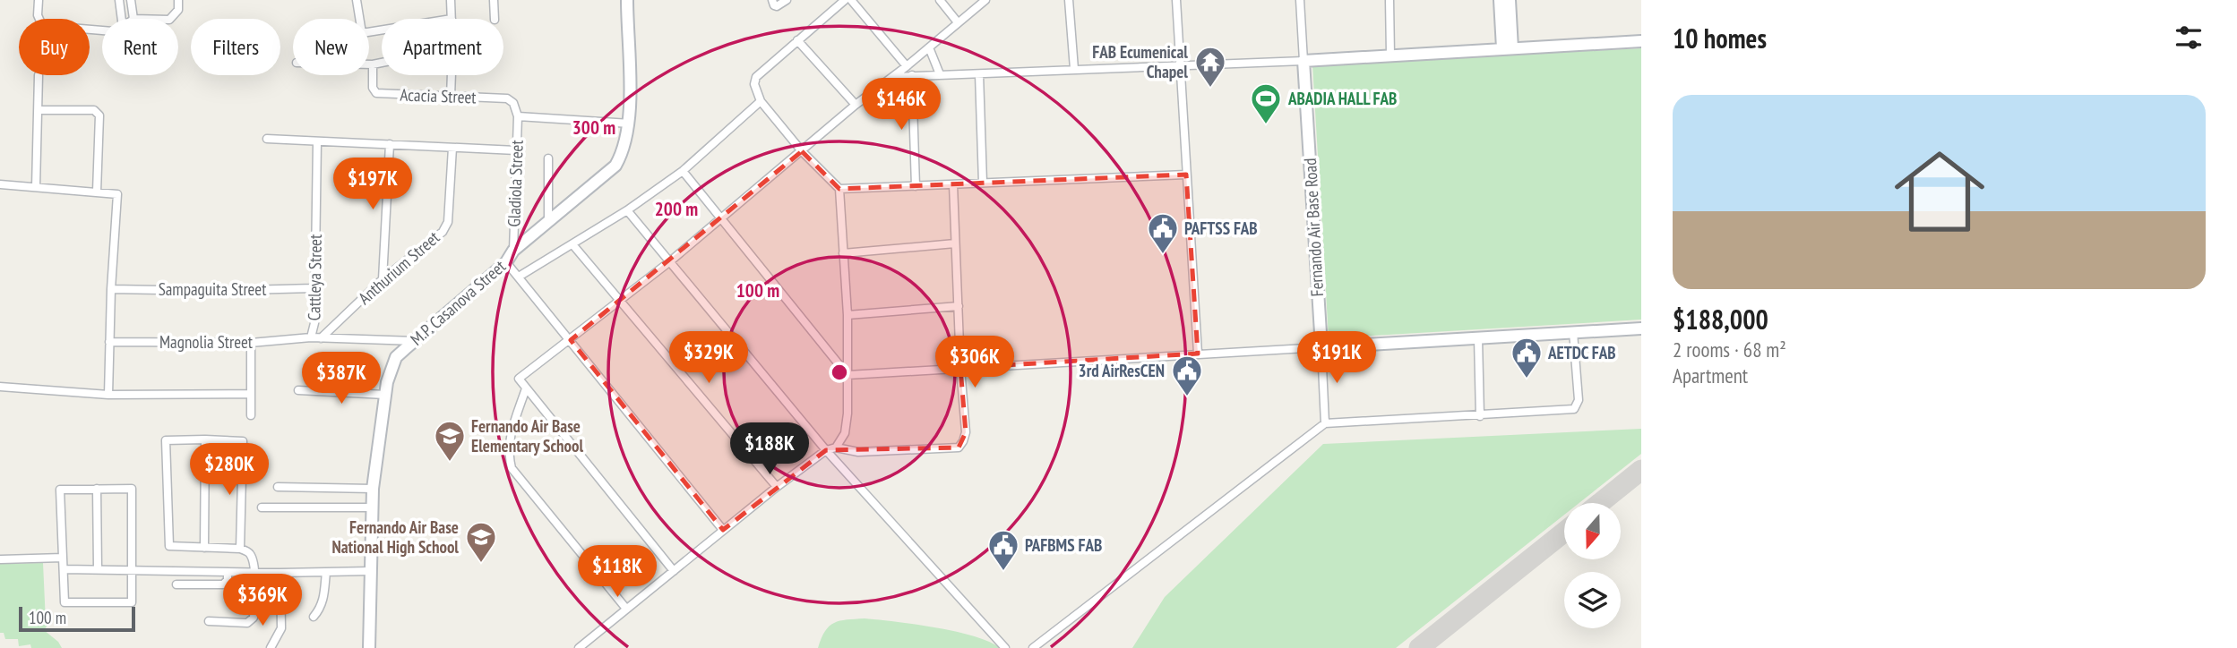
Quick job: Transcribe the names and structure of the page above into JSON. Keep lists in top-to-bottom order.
{
  "streets": {
    "street": [
      "Acacia Street",
      "Gladiola Street",
      "Fernando Air Base Road",
      "Anthurium Street",
      "Cattleya Street",
      "Sampaguita Street",
      "M.P. Casanova Street",
      "Magnolia Street"
    ]
  },
  "crossings": [
    ["Acacia Street", "Gladiola Street"],
    ["Gladiola Street", "M.P. Casanova Street"],
    ["Anthurium Street", "Magnolia Street"],
    ["Cattleya Street", "Sampaguita Street"],
    ["Cattleya Street", "Magnolia Street"],
    ["M.P. Casanova Street", "Magnolia Street"]
  ],
  "places": {
    "temple": ["FAB Ecumenical Chapel"],
    "sports": ["ABADIA HALL FAB"],
    "public building": [
      "PAFTSS FAB",
      "AETDC FAB",
      "3rd AirResCEN",
      "PAFBMS FAB"
    ],
    "school or university": ["Fernando Air Base Elementary School", "Fernando Air Base National High School"]
  },
  "scale_bar": "100 m",
  "north": "bottom",
  "page": {
    "heading": "10 homes",
    "chip": [
      "Buy",
      "Rent",
      "Filters",
      "New",
      "Apartment"
    ],
    "list": [
      {
        "name": "$188,000",
        "note": "2 rooms · 68 m² · Apartment"
      }
    ],
    "price": [
      "$146K",
      "$197K",
      "$329K",
      "$191K",
      "$306K",
      "$387K",
      "$188K",
      "$280K",
      "$118K",
      "$369K"
    ],
    "scale": "100 m"
  },
  "rings": ["300 m", "200 m", "100 m"]
}
